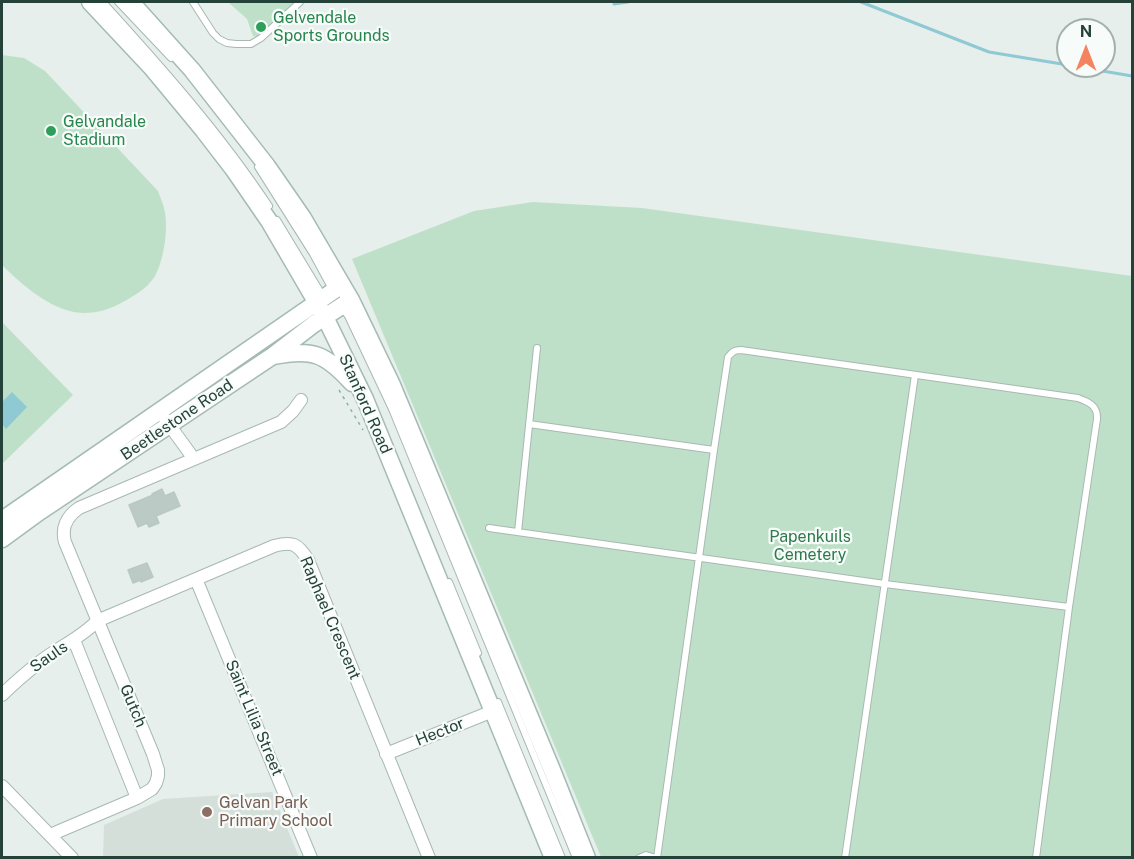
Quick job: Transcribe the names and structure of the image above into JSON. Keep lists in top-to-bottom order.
{
  "streets": {
    "main road": ["Stanford Road", "Beetlestone Road"],
    "street": [
      "Raphael Crescent",
      "Sauls",
      "Gutch",
      "Saint Lilia Street",
      "Hector"
    ]
  },
  "crossings": [
    ["Stanford Road", "Beetlestone Road"],
    ["Stanford Road", "Hector"],
    ["Beetlestone Road", "Gutch"],
    ["Raphael Crescent", "Sauls"],
    ["Raphael Crescent", "Gutch"],
    ["Raphael Crescent", "Saint Lilia Street"],
    ["Raphael Crescent", "Hector"],
    ["Sauls", "Gutch"]
  ],
  "parks": ["Papenkuils Cemetery"],
  "places": ["Gelvendale Sports Grounds", "Gelvandale Stadium", "Gelvan Park Primary School"],
  "north": "top"
}
